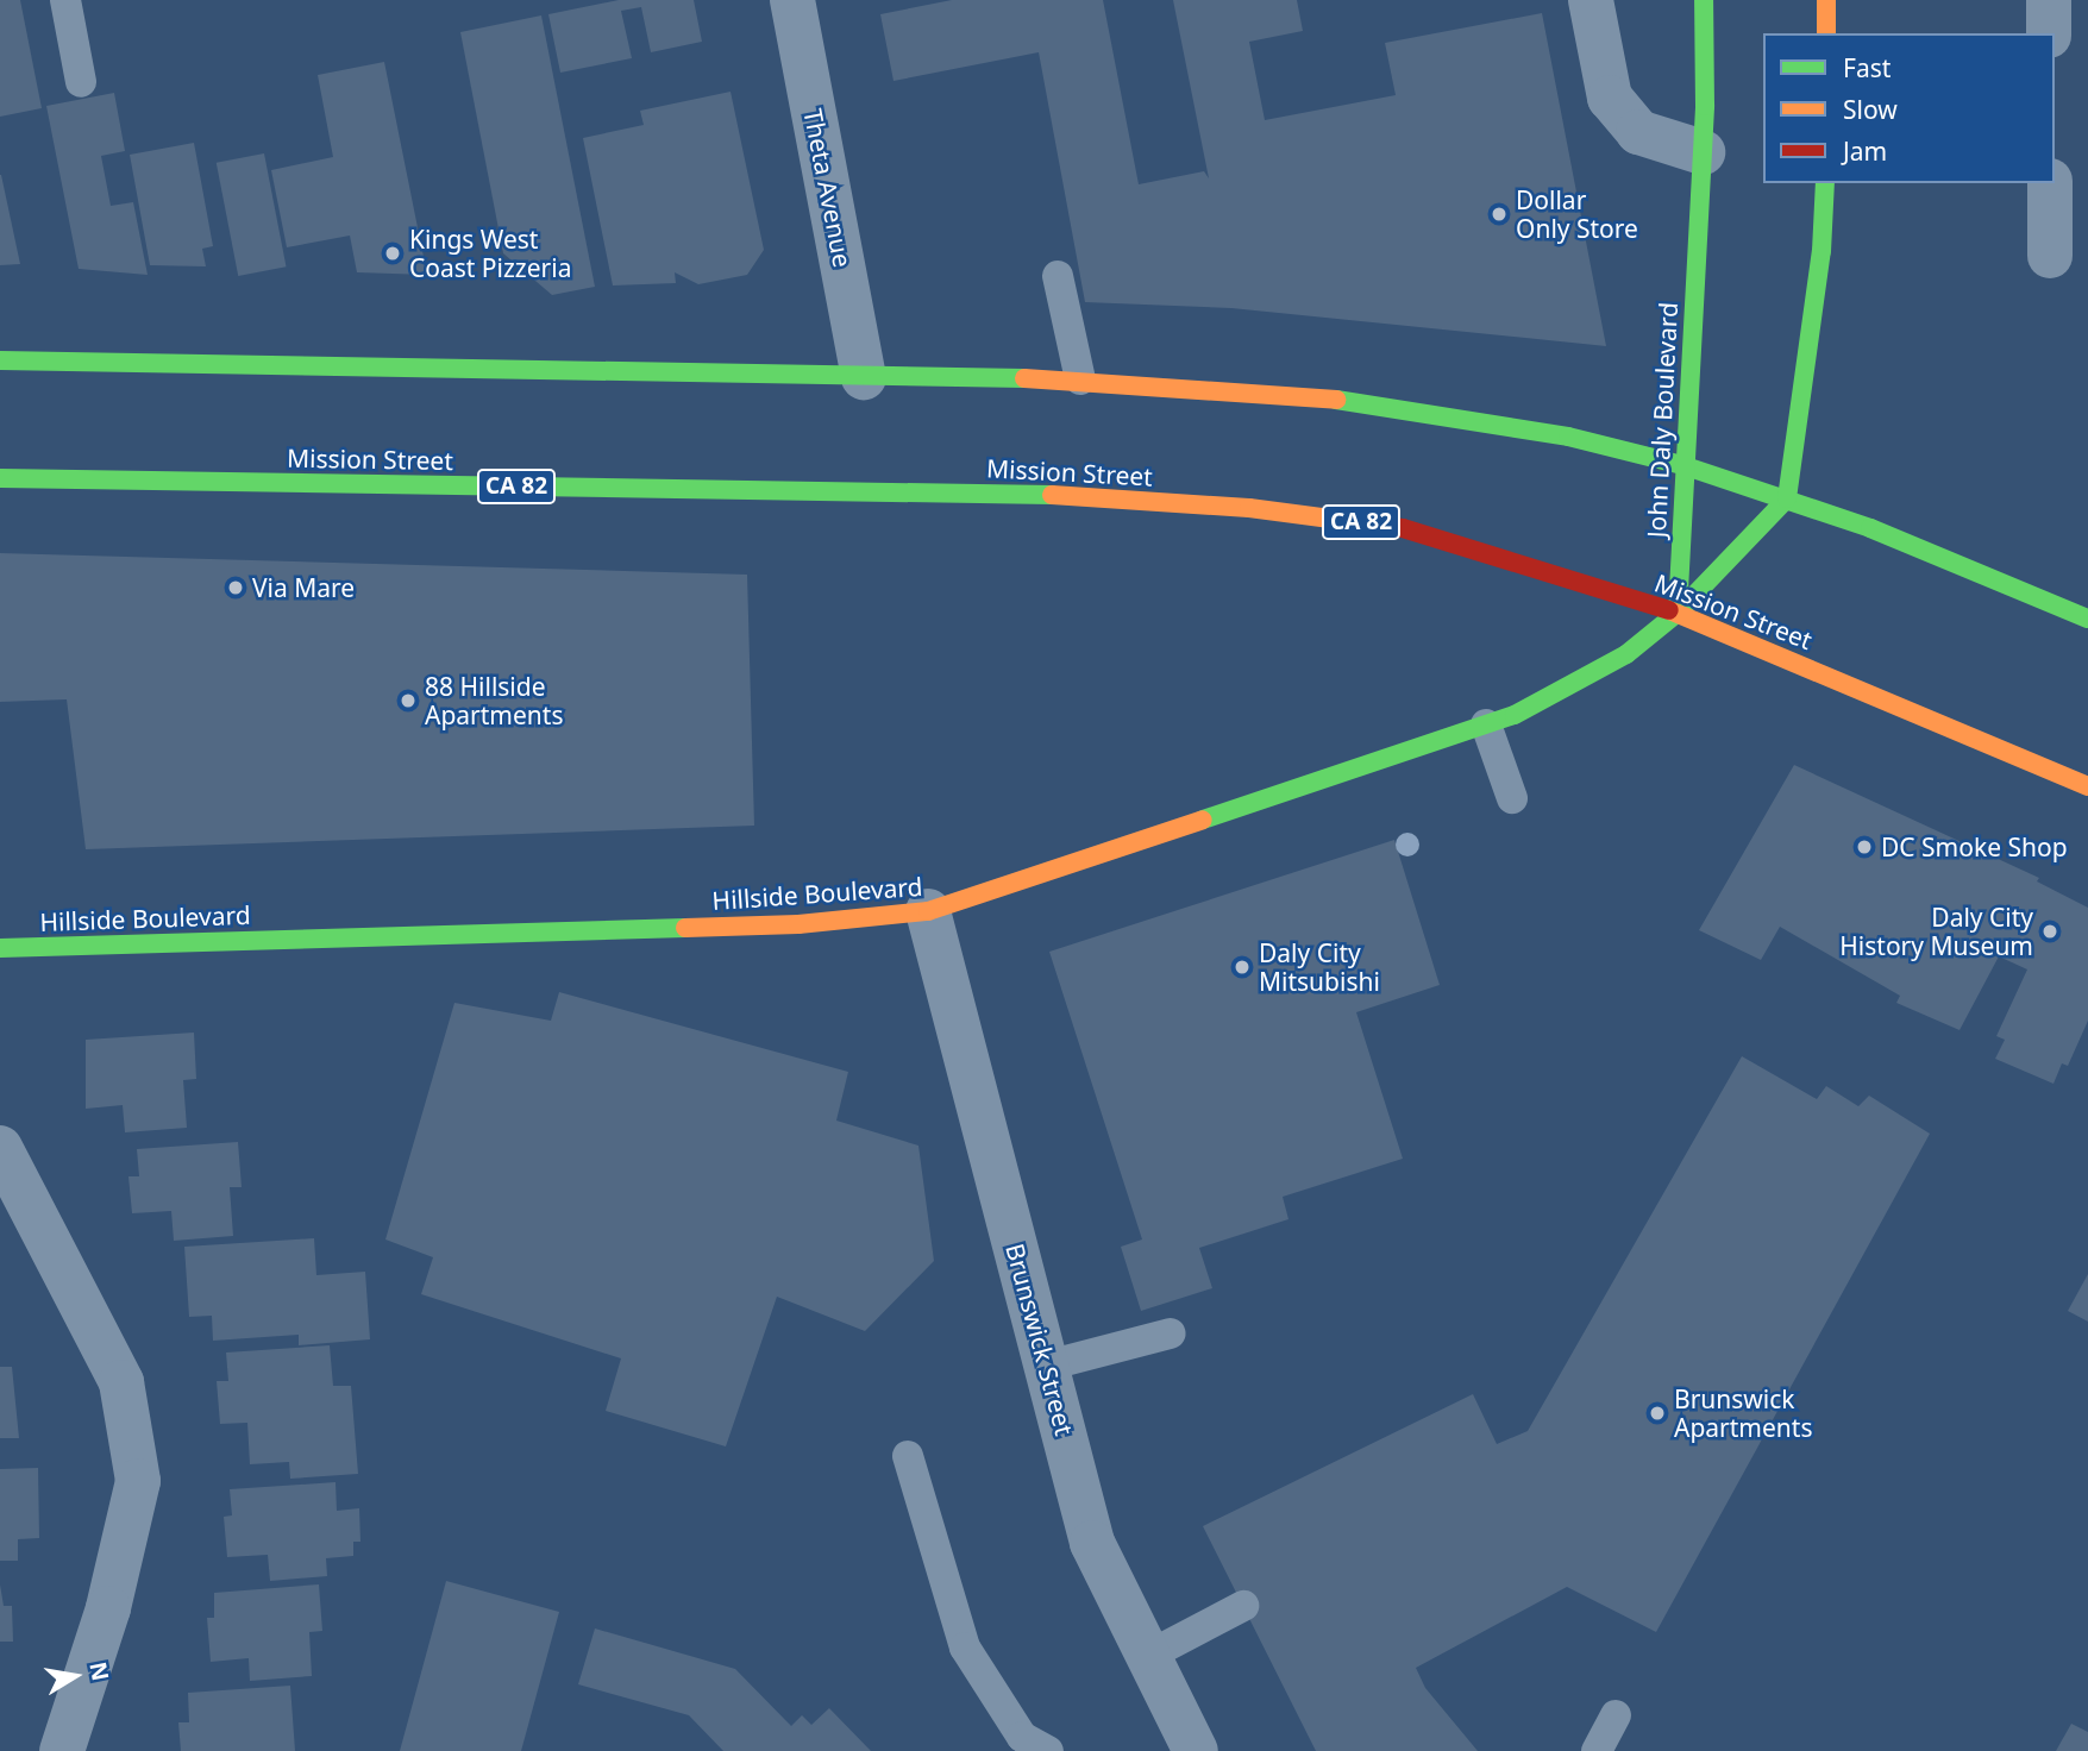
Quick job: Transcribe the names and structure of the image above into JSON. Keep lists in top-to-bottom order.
{
  "streets": {
    "main road": [
      "John Daly Boulevard",
      "Mission Street",
      "CA 82",
      "Hillside Boulevard"
    ],
    "street": ["Theta Avenue", "Brunswick Street"]
  },
  "crossings": [
    ["John Daly Boulevard", "Mission Street"],
    ["John Daly Boulevard", "Hillside Boulevard"],
    ["Mission Street", "Hillside Boulevard"],
    ["Hillside Boulevard", "Brunswick Street"]
  ],
  "places": [
    "Dollar Only Store",
    "Kings West Coast Pizzeria",
    "Via Mare",
    "88 Hillside Apartments",
    "DC Smoke Shop",
    "Daly City History Museum",
    "Daly City Mitsubishi",
    "Brunswick Apartments"
  ],
  "legend": ["Fast", "Slow", "Jam"],
  "north": "right"
}
